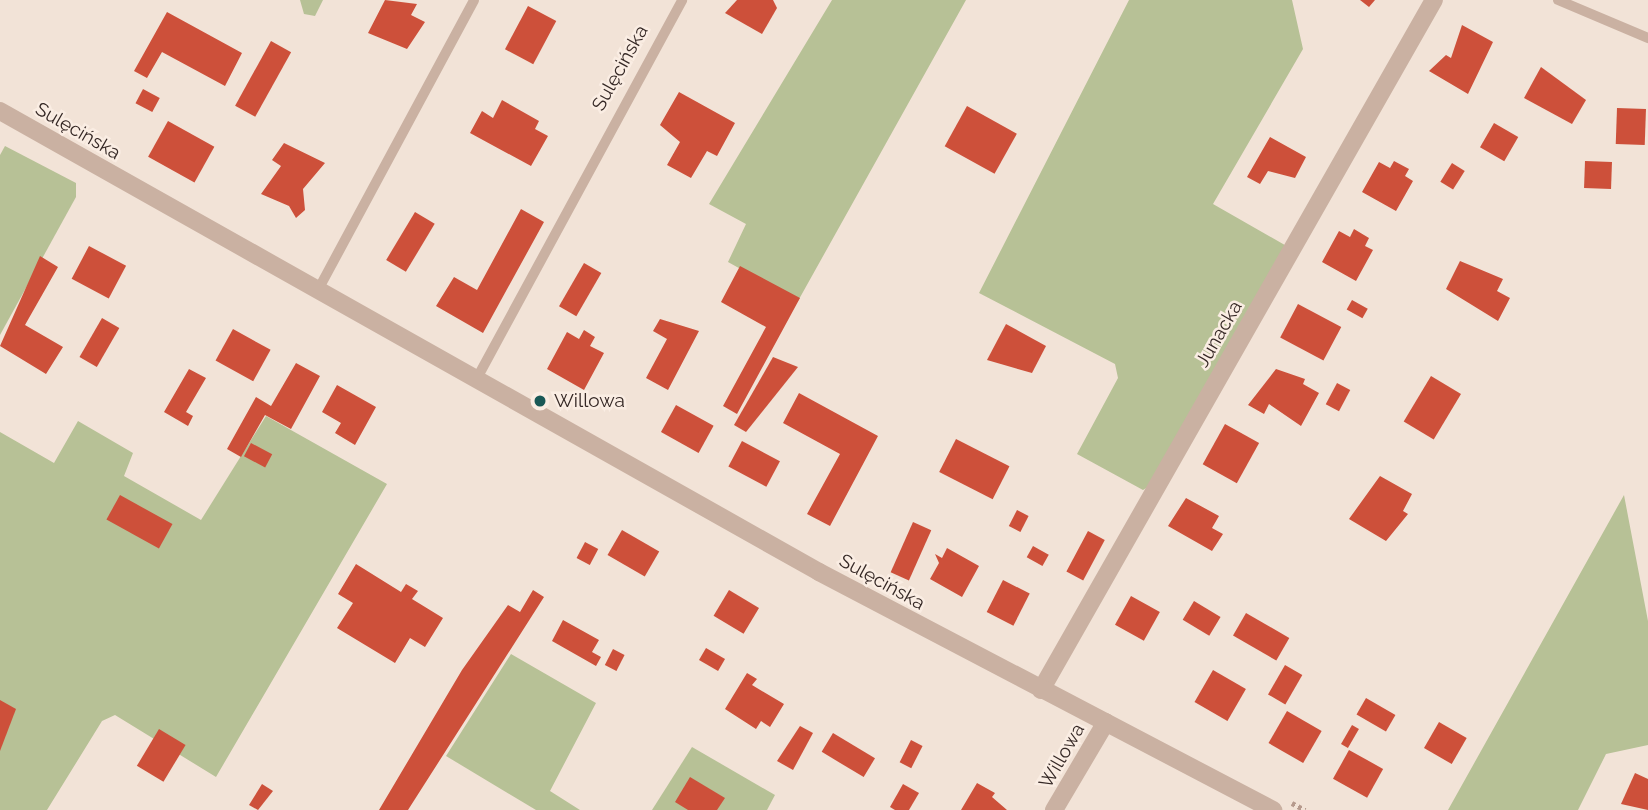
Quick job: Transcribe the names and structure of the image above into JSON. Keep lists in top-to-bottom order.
{
  "streets": {
    "street": ["Sulęcińska", "Junacka", "Willowa"]
  },
  "crossings": [
    ["Sulęcińska", "Junacka"],
    ["Sulęcińska", "Willowa"]
  ],
  "places": ["Willowa"]
}
